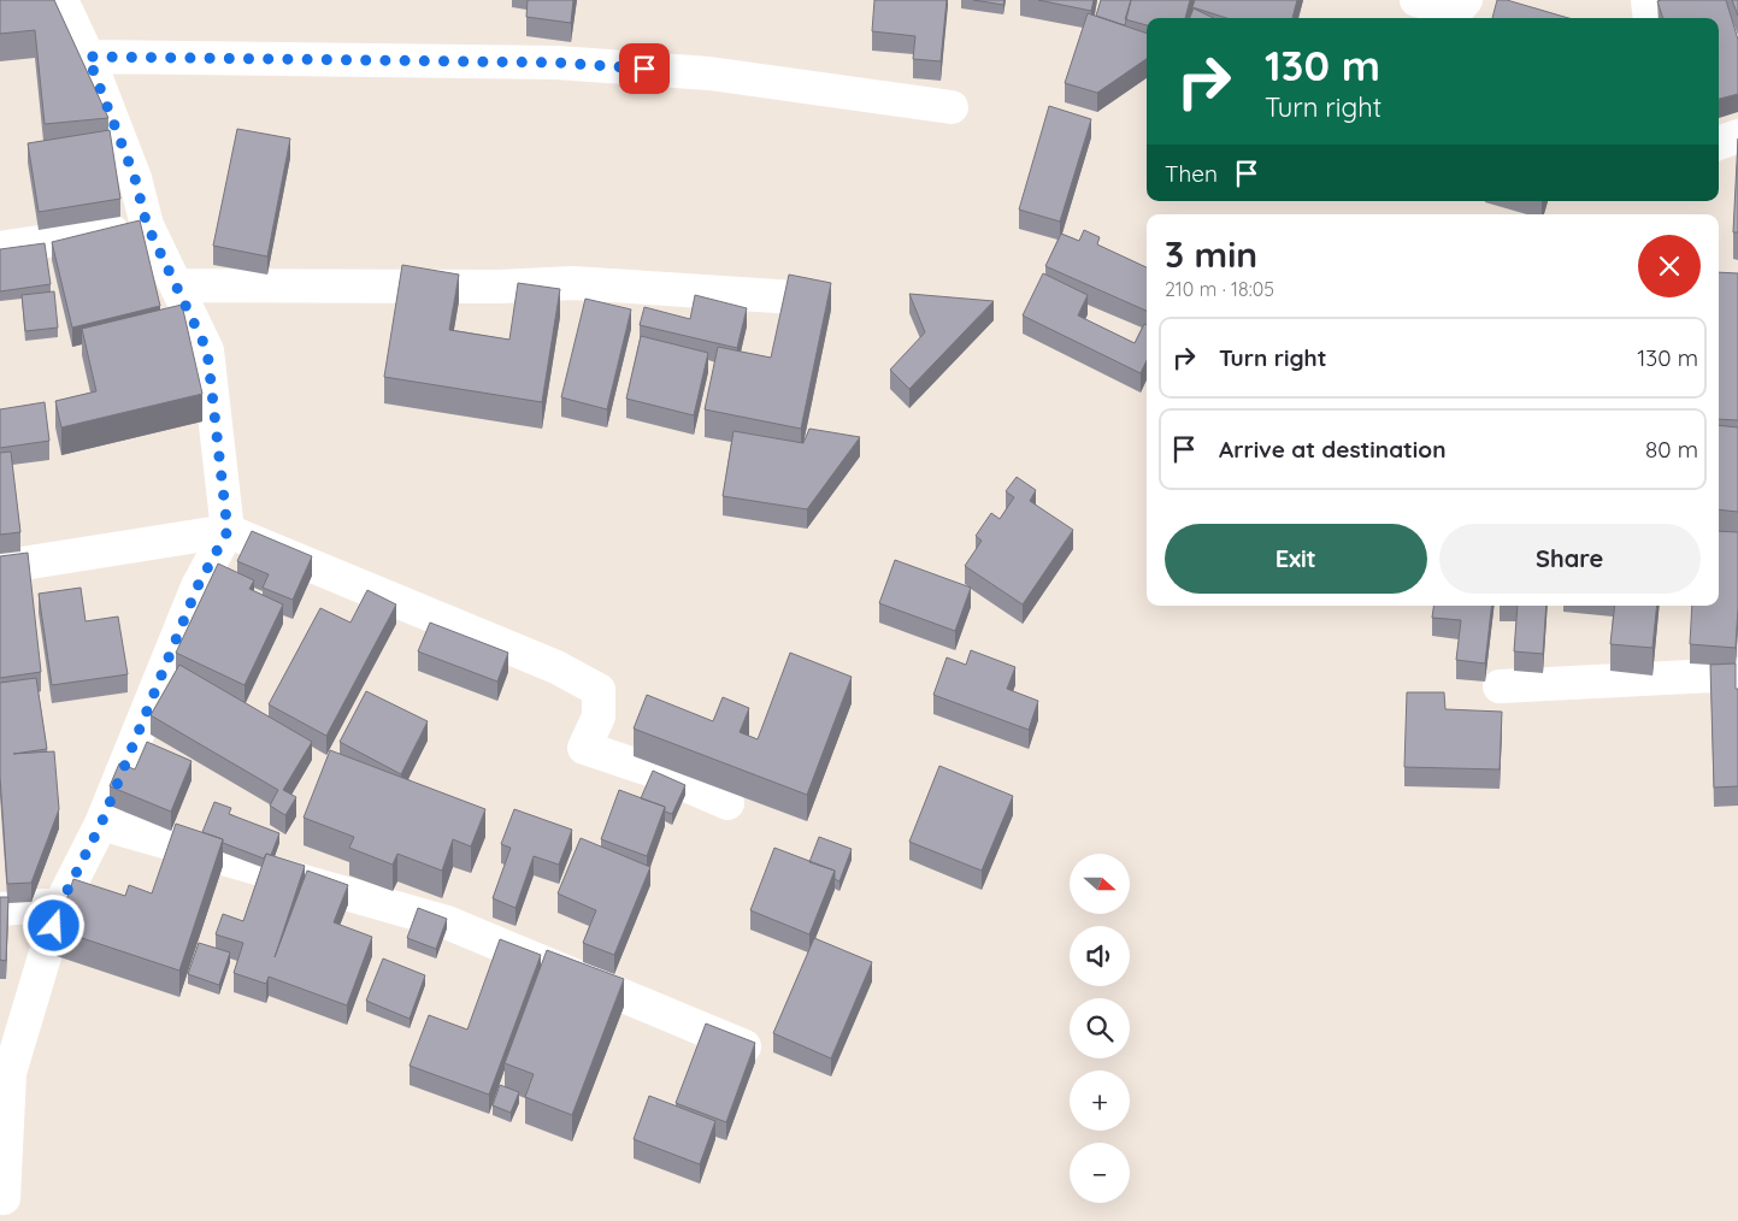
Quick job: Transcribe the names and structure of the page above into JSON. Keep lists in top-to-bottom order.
{
  "north": "right",
  "page": {
    "turn": ["130 m", "Turn right"],
    "then": "Then",
    "heading": ["3 min", "210 m · 18:05"],
    "list": [
      {
        "name": "Turn right",
        "value": "130 m"
      },
      {
        "name": "Arrive at destination",
        "value": "80 m"
      }
    ],
    "buttons": ["Exit", "Share"],
    "map_buttons": ["+", "−"]
  }
}
